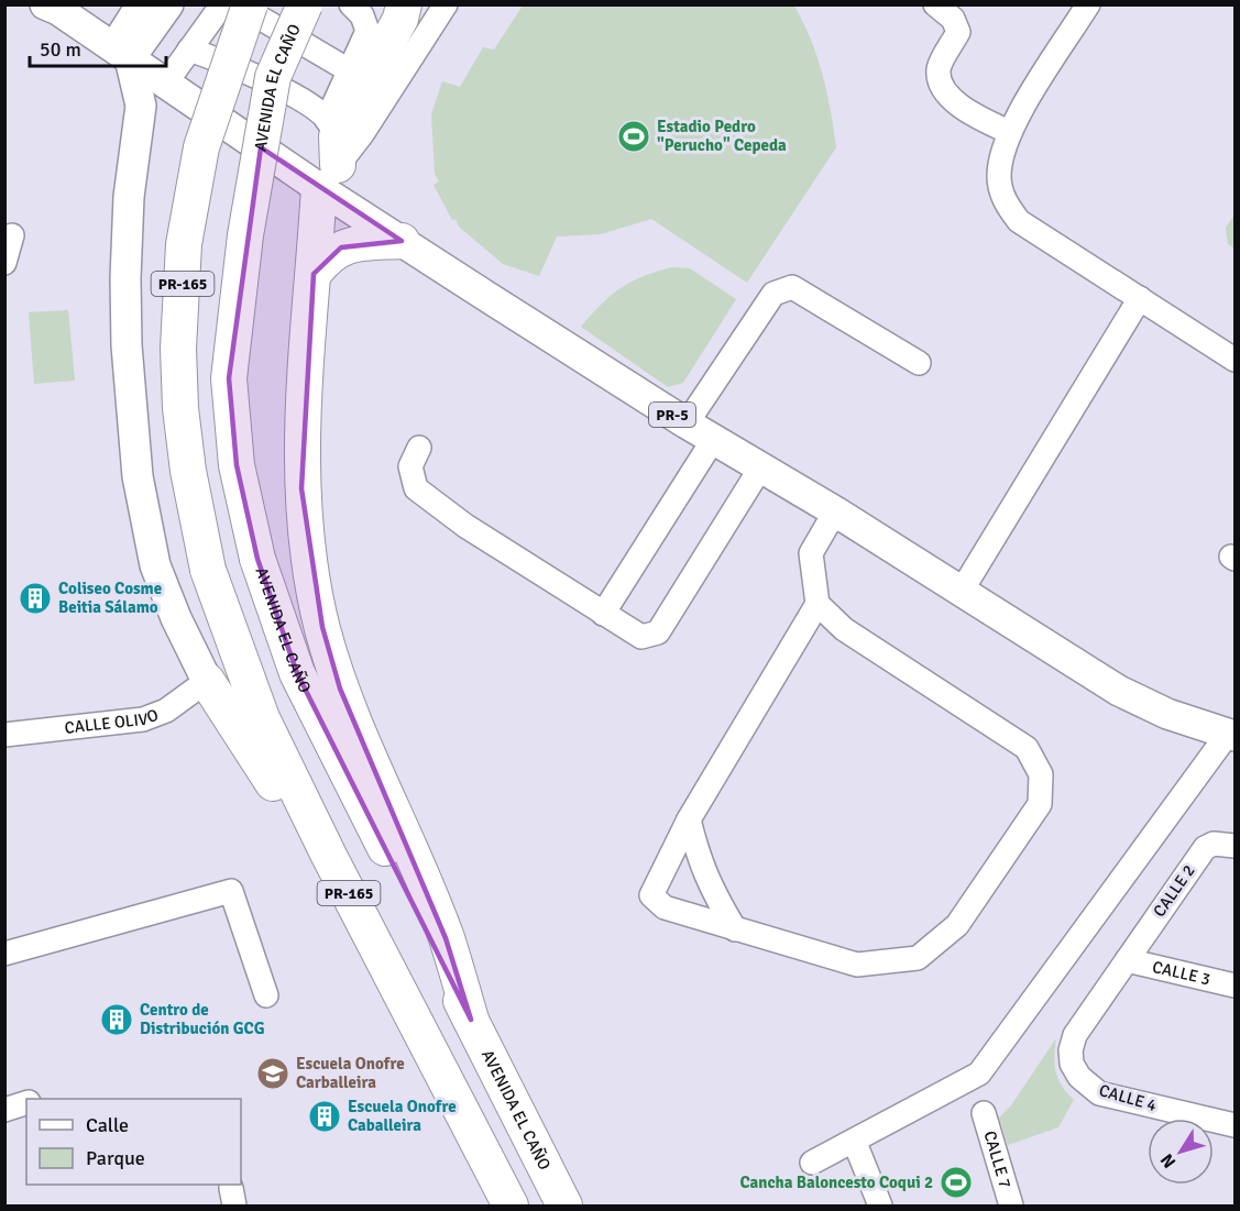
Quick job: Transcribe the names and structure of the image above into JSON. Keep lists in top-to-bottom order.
{
  "streets": {
    "highway": ["AVENIDA EL CAÑO", "PR-165"],
    "main road": ["PR-5"],
    "street": [
      "CALLE OLIVO",
      "CALLE 2",
      "CALLE 3",
      "CALLE 4",
      "CALLE 7"
    ]
  },
  "crossings": [
    ["CALLE 2", "CALLE 3"],
    ["CALLE 2", "CALLE 4"],
    ["CALLE 3", "CALLE 4"]
  ],
  "places": {
    "sports": ["Estadio Pedro \"Perucho\" Cepeda", "Cancha Baloncesto Coqui 2"],
    "building": ["Coliseo Cosme Beitia Sálamo", "Centro de Distribución GCG", "Escuela Onofre Caballeira"],
    "school or university": ["Escuela Onofre Carballeira"]
  },
  "legend": ["Calle", "Parque"],
  "scale_bar": "50 m",
  "north": "bottom left"
}
